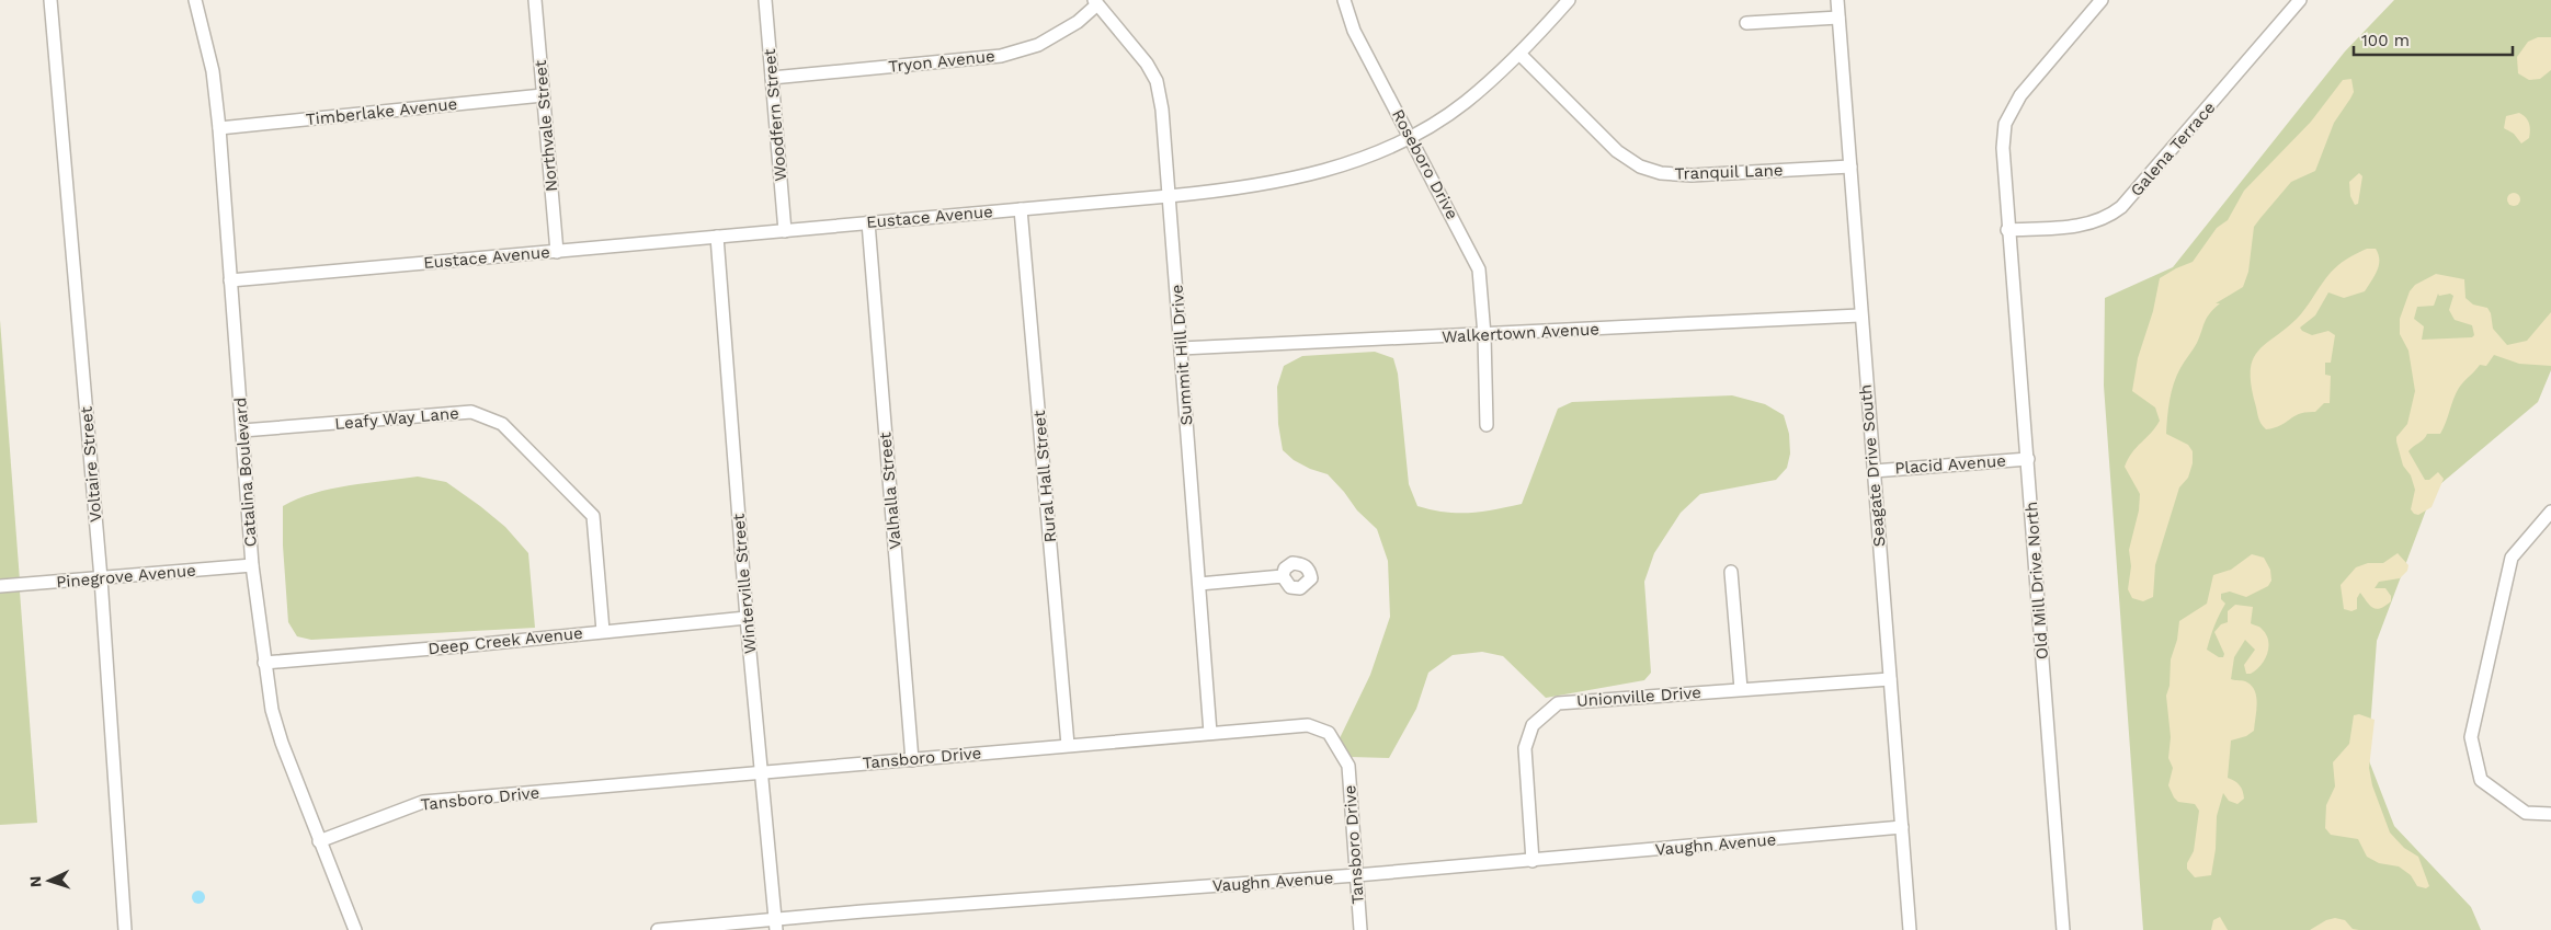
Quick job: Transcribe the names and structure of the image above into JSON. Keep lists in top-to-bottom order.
{
  "streets": {
    "street": [
      "Tryon Avenue",
      "Timberlake Avenue",
      "Woodfern Street",
      "Northvale Street",
      "Galena Terrace",
      "Roseboro Drive",
      "Tranquil Lane",
      "Eustace Avenue",
      "Walkertown Avenue",
      "Summit Hill Drive",
      "Leafy Way Lane",
      "Voltaire Street",
      "Placid Avenue",
      "Seagate Drive South",
      "Catalina Boulevard",
      "Rural Hall Street",
      "Valhalla Street",
      "Pinegrove Avenue",
      "Old Mill Drive North",
      "Winterville Street",
      "Deep Creek Avenue",
      "Unionville Drive",
      "Tansboro Drive",
      "Vaughn Avenue"
    ]
  },
  "crossings": [
    ["Tryon Avenue", "Woodfern Street"],
    ["Tryon Avenue", "Summit Hill Drive"],
    ["Timberlake Avenue", "Northvale Street"],
    ["Timberlake Avenue", "Catalina Boulevard"],
    ["Woodfern Street", "Eustace Avenue"],
    ["Northvale Street", "Eustace Avenue"],
    ["Galena Terrace", "Old Mill Drive North"],
    ["Roseboro Drive", "Eustace Avenue"],
    ["Roseboro Drive", "Walkertown Avenue"],
    ["Tranquil Lane", "Eustace Avenue"],
    ["Tranquil Lane", "Seagate Drive South"],
    ["Eustace Avenue", "Summit Hill Drive"],
    ["Eustace Avenue", "Catalina Boulevard"],
    ["Eustace Avenue", "Rural Hall Street"],
    ["Eustace Avenue", "Valhalla Street"],
    ["Eustace Avenue", "Winterville Street"],
    ["Walkertown Avenue", "Summit Hill Drive"],
    ["Walkertown Avenue", "Seagate Drive South"],
    ["Summit Hill Drive", "Tansboro Drive"],
    ["Leafy Way Lane", "Catalina Boulevard"],
    ["Leafy Way Lane", "Deep Creek Avenue"],
    ["Voltaire Street", "Pinegrove Avenue"],
    ["Placid Avenue", "Seagate Drive South"],
    ["Placid Avenue", "Old Mill Drive North"],
    ["Seagate Drive South", "Unionville Drive"],
    ["Seagate Drive South", "Vaughn Avenue"],
    ["Catalina Boulevard", "Pinegrove Avenue"],
    ["Catalina Boulevard", "Deep Creek Avenue"],
    ["Catalina Boulevard", "Tansboro Drive"],
    ["Rural Hall Street", "Tansboro Drive"],
    ["Valhalla Street", "Tansboro Drive"],
    ["Winterville Street", "Deep Creek Avenue"],
    ["Winterville Street", "Tansboro Drive"],
    ["Winterville Street", "Vaughn Avenue"],
    ["Unionville Drive", "Vaughn Avenue"],
    ["Tansboro Drive", "Vaughn Avenue"]
  ],
  "scale_bar": "100 m",
  "north": "left"
}
